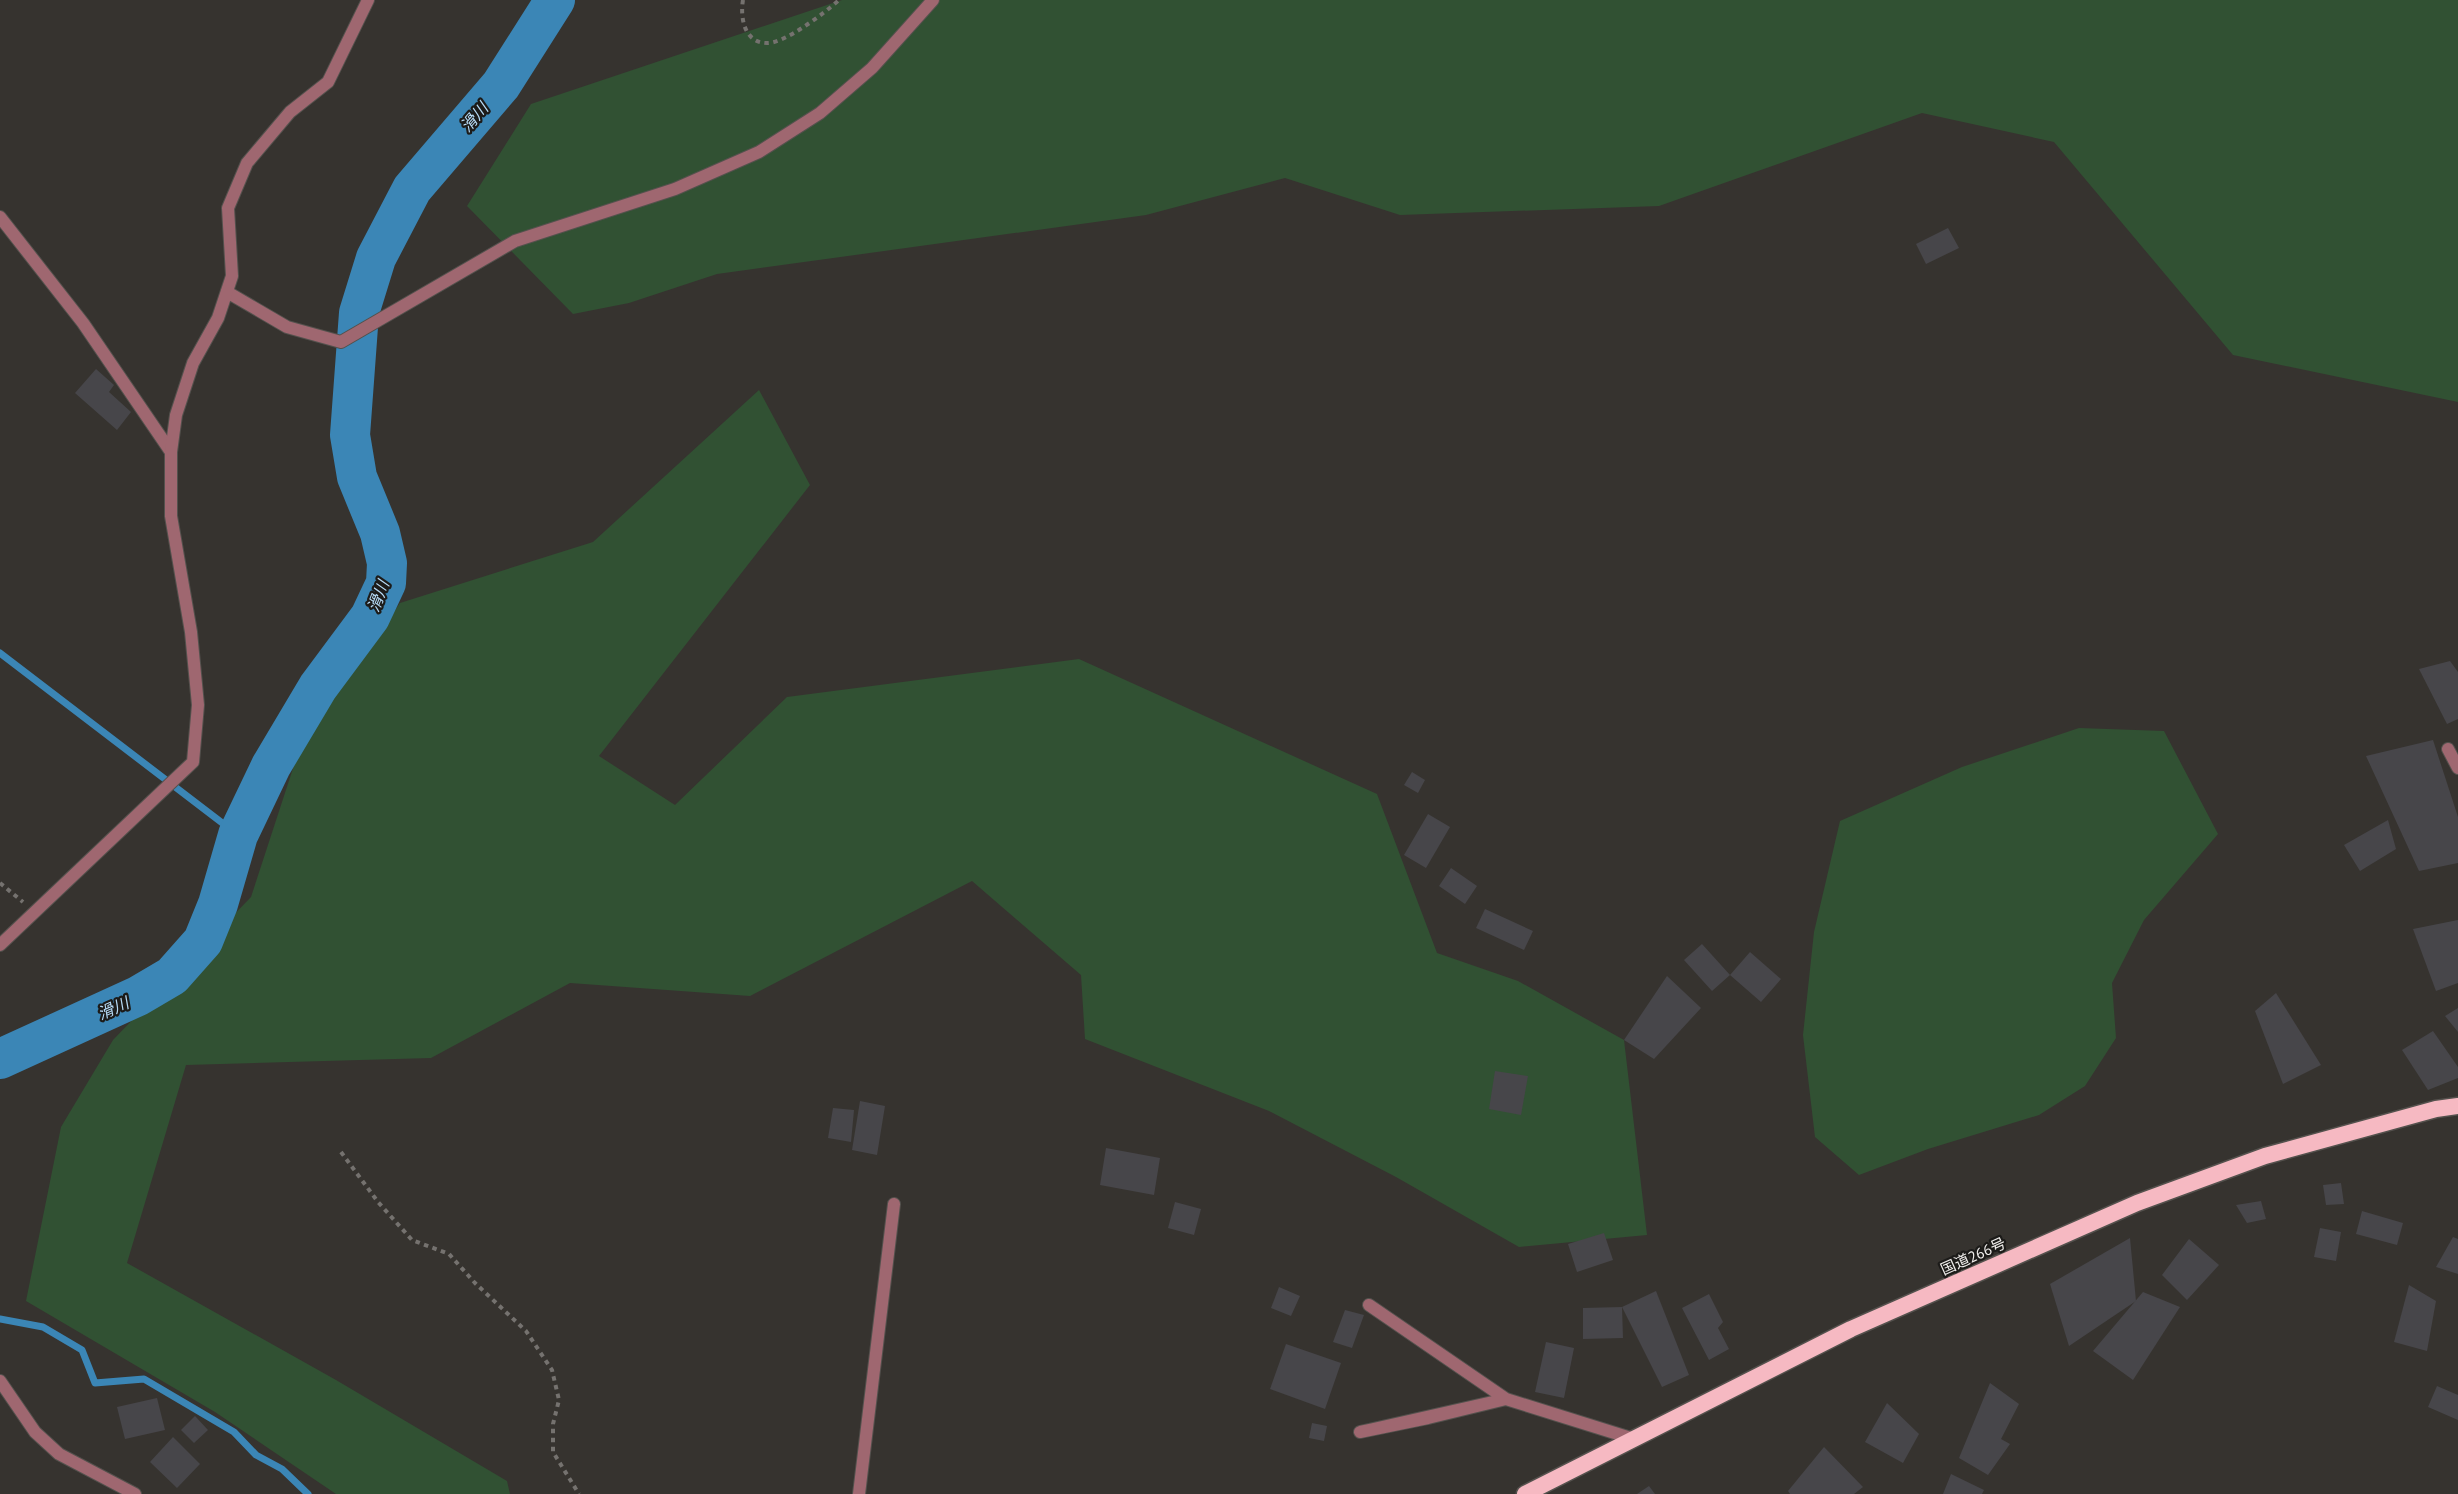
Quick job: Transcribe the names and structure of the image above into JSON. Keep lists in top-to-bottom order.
{
  "streets": {
    "highway": ["国道266号"]
  },
  "water": ["滑川"]
}
